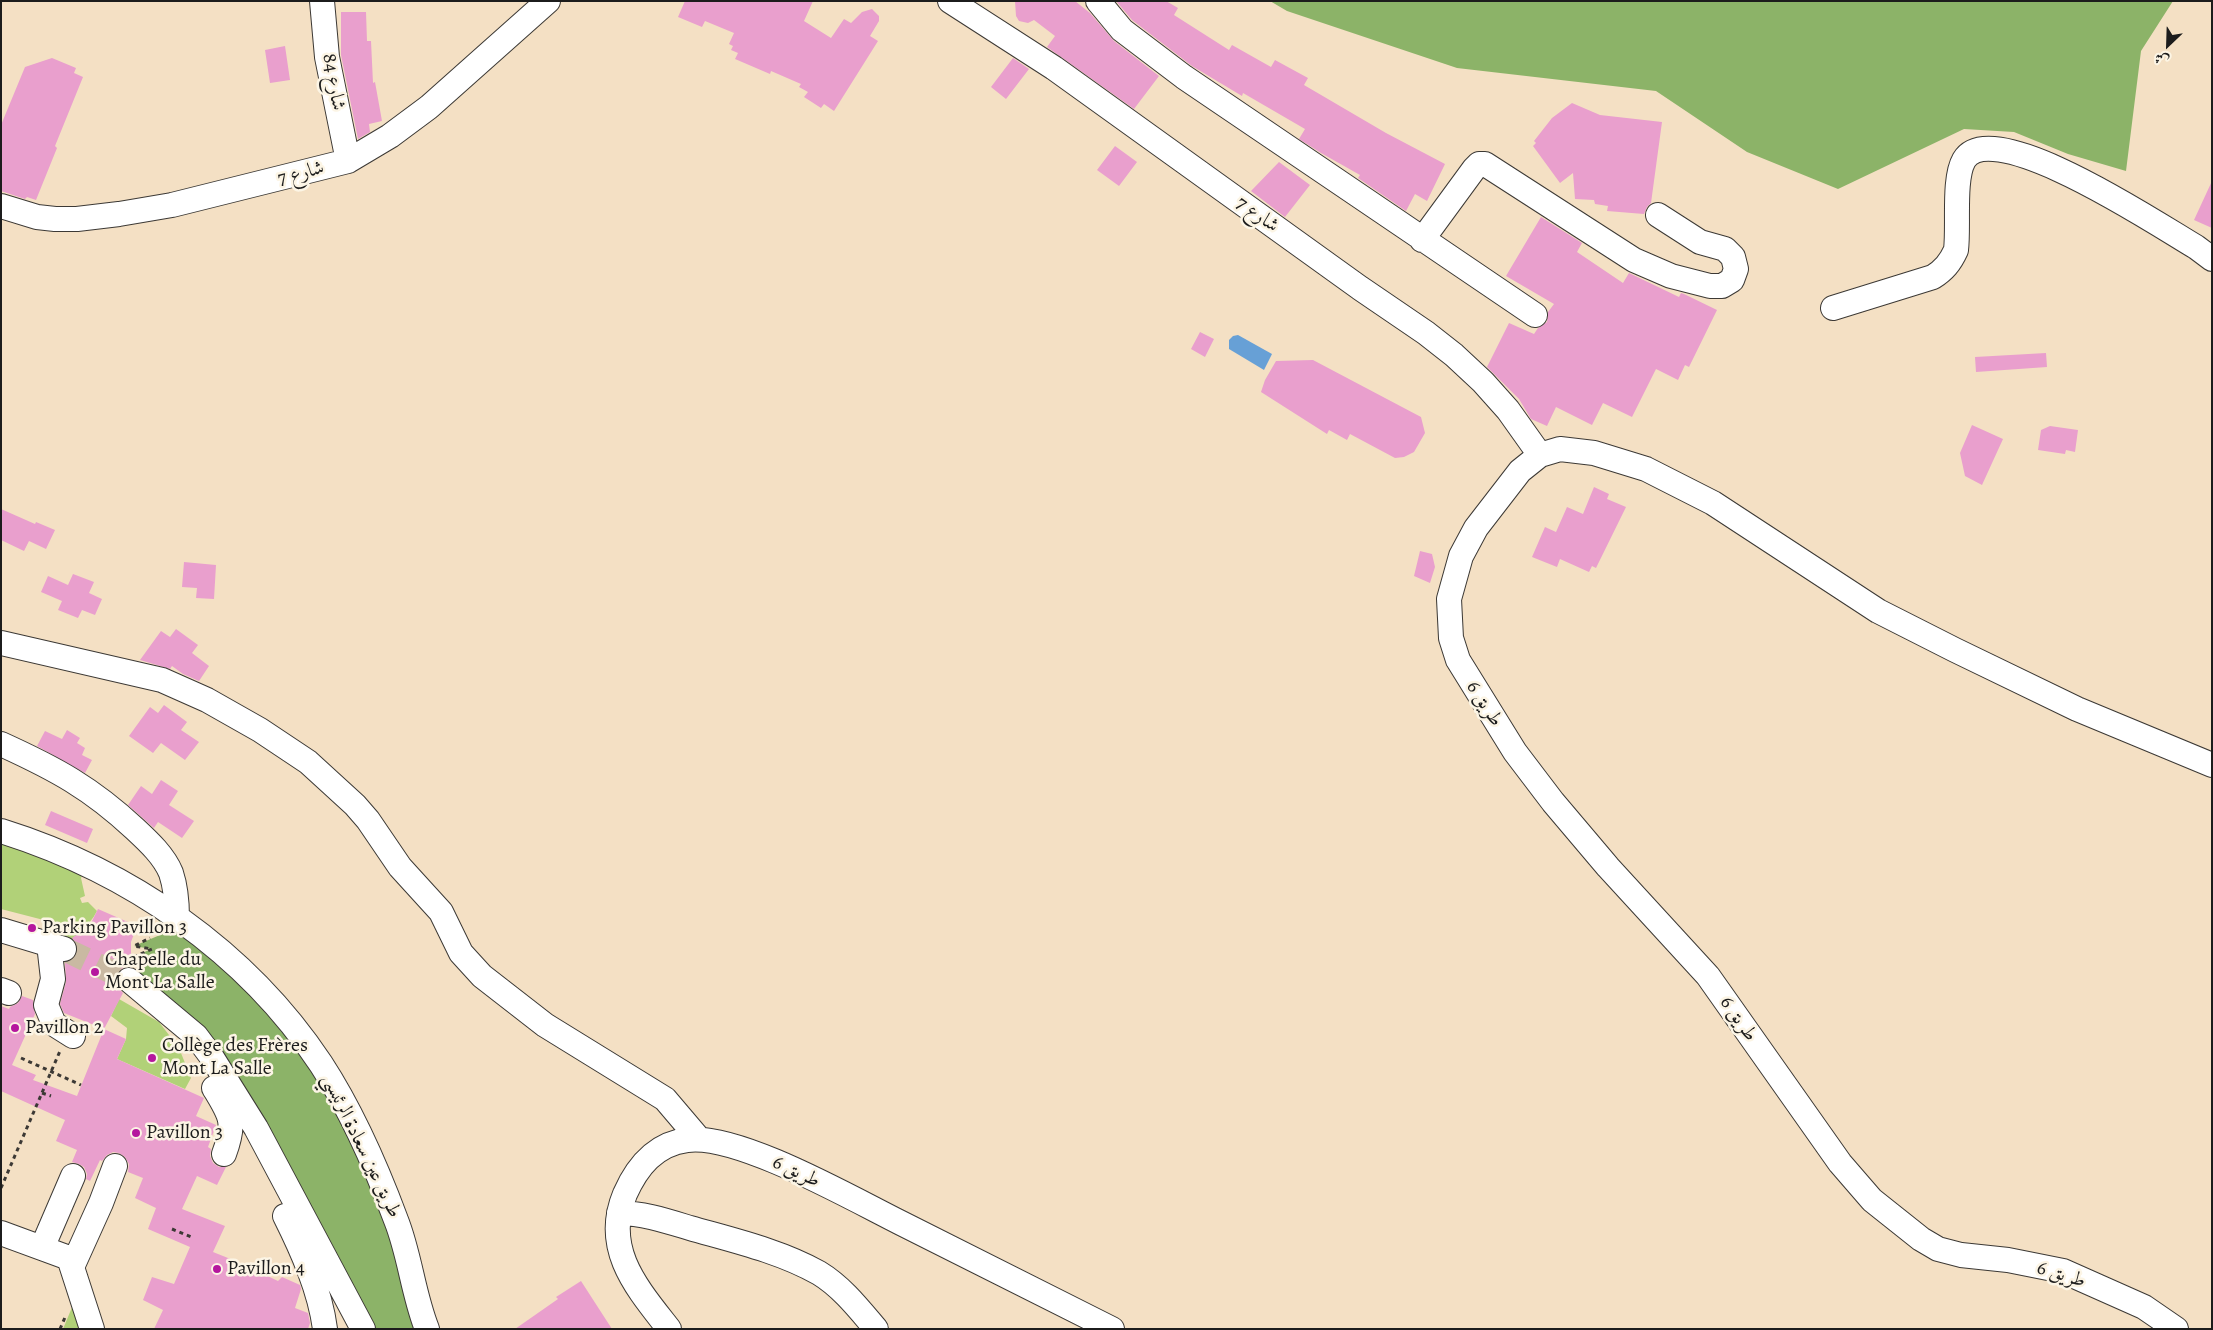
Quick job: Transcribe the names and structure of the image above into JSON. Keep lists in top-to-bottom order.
{
  "streets": {
    "street": [
      "شارع 84",
      "شارع 7",
      "طريق 6",
      "طريق عين سعادة الرئيسي"
    ]
  },
  "crossings": [
    ["شارع 84", "شارع 7"],
    ["شارع 7", "طريق 6"]
  ],
  "places": [
    "Parking Pavillon 3",
    "Chapelle du Mont La Salle",
    "Pavillon 2",
    "Collège des Frères Mont La Salle",
    "Pavillon 3",
    "Pavillon 4"
  ],
  "north": "bottom left"
}
